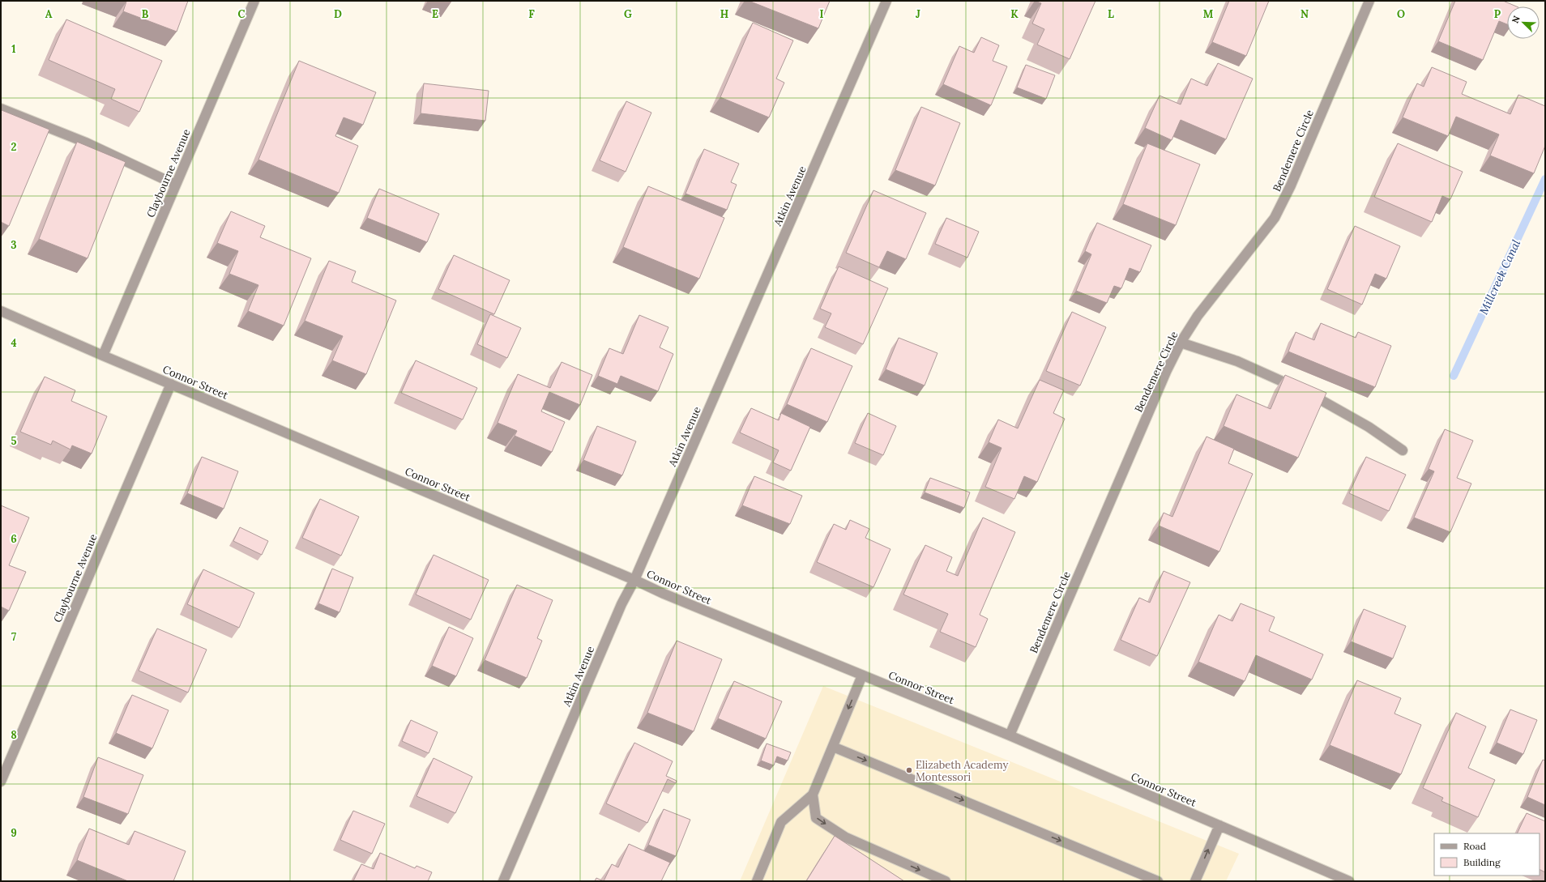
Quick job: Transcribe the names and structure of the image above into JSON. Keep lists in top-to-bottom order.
{
  "streets": {
    "street": [
      "Bendemere Circle",
      "Claybourne Avenue",
      "Atkin Avenue",
      "Connor Street"
    ]
  },
  "crossings": [
    ["Bendemere Circle", "Connor Street"],
    ["Claybourne Avenue", "Connor Street"],
    ["Atkin Avenue", "Connor Street"]
  ],
  "water": ["Millcreek Canal"],
  "places": ["Elizabeth Academy Montessori"],
  "legend": ["Road", "Building"],
  "north": "top left",
  "grid": {
    "columns": [
      "A",
      "B",
      "C",
      "D",
      "E",
      "F",
      "G",
      "H",
      "I",
      "J",
      "K",
      "L",
      "M",
      "N",
      "O",
      "P"
    ],
    "rows": [
      "1",
      "2",
      "3",
      "4",
      "5",
      "6",
      "7",
      "8",
      "9"
    ]
  }
}
